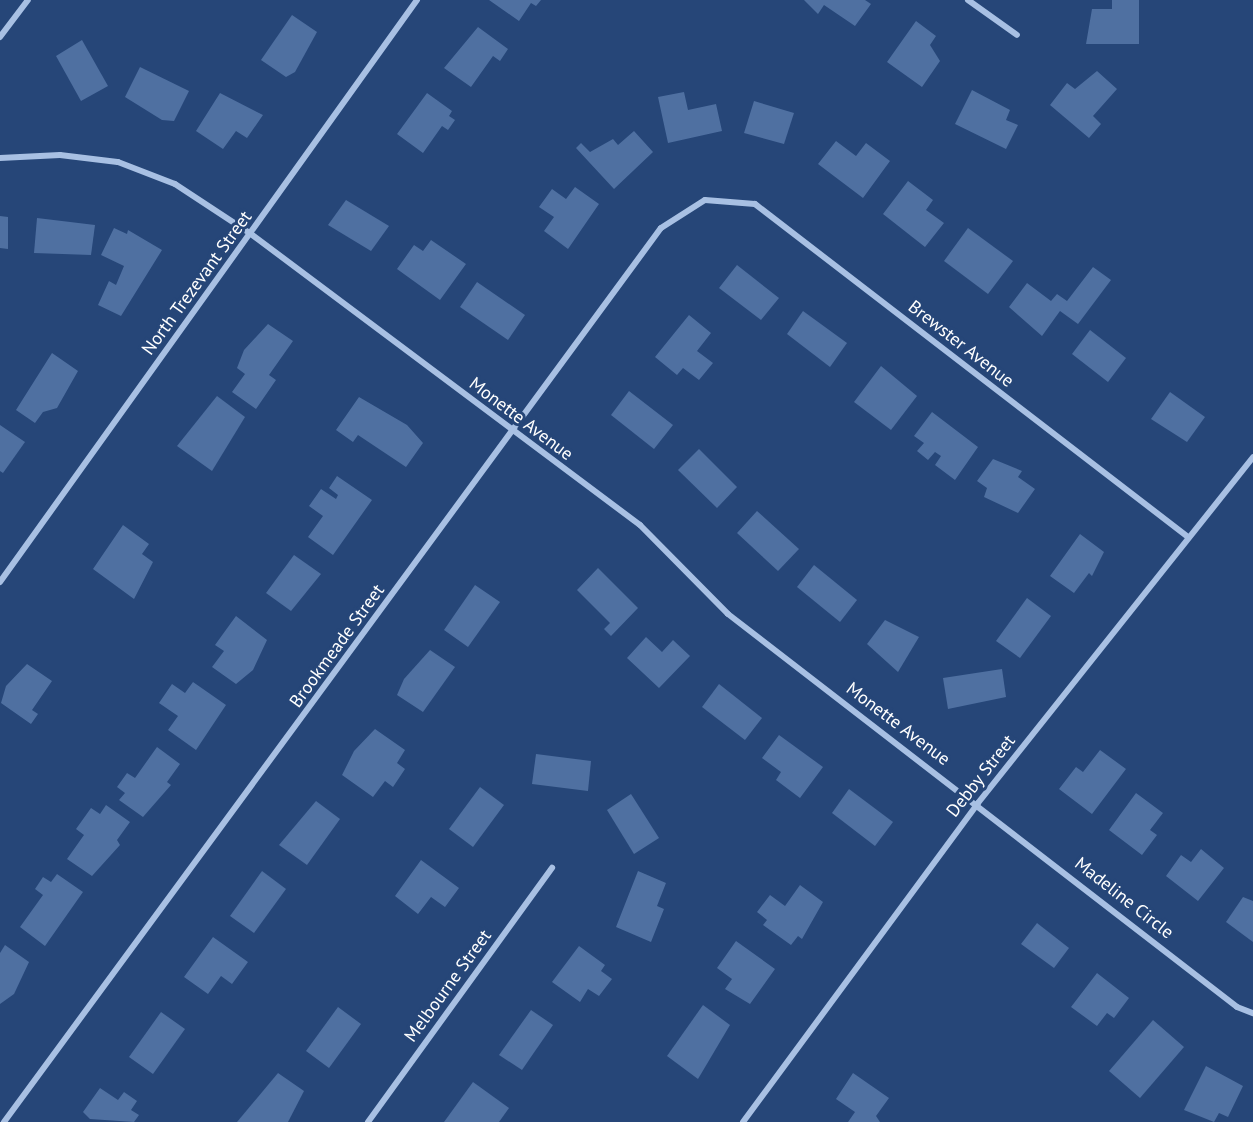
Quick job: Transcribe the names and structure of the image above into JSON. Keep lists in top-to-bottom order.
{
  "streets": {
    "street": [
      "North Trezevant Street",
      "Brewster Avenue",
      "Monette Avenue",
      "Brookmeade Street",
      "Debby Street",
      "Madeline Circle",
      "Melbourne Street"
    ]
  },
  "crossings": [
    ["North Trezevant Street", "Monette Avenue"],
    ["Brewster Avenue", "Brookmeade Street"],
    ["Brewster Avenue", "Debby Street"],
    ["Monette Avenue", "Brookmeade Street"],
    ["Monette Avenue", "Debby Street"],
    ["Monette Avenue", "Madeline Circle"],
    ["Debby Street", "Madeline Circle"]
  ]
}
